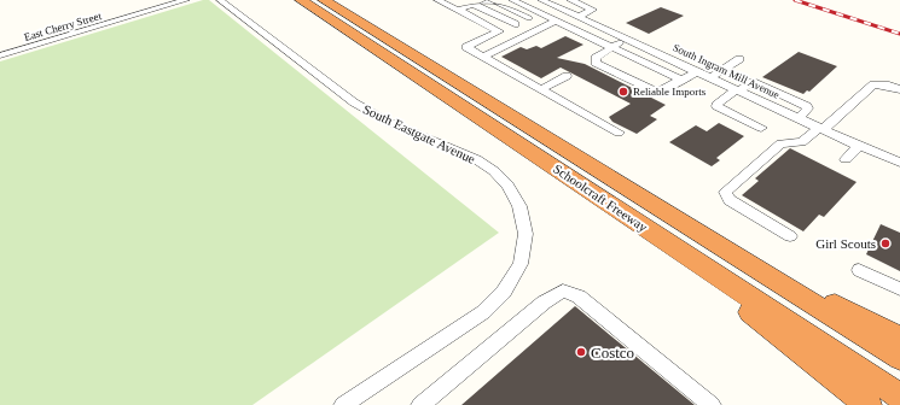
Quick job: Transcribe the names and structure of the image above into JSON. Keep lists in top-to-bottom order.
{
  "streets": {
    "highway": ["Schoolcraft Freeway"],
    "street": ["East Cherry Street", "South Ingram Mill Avenue", "South Eastgate Avenue"]
  },
  "places": ["Reliable Imports", "Girl Scouts", "Costco"]
}
